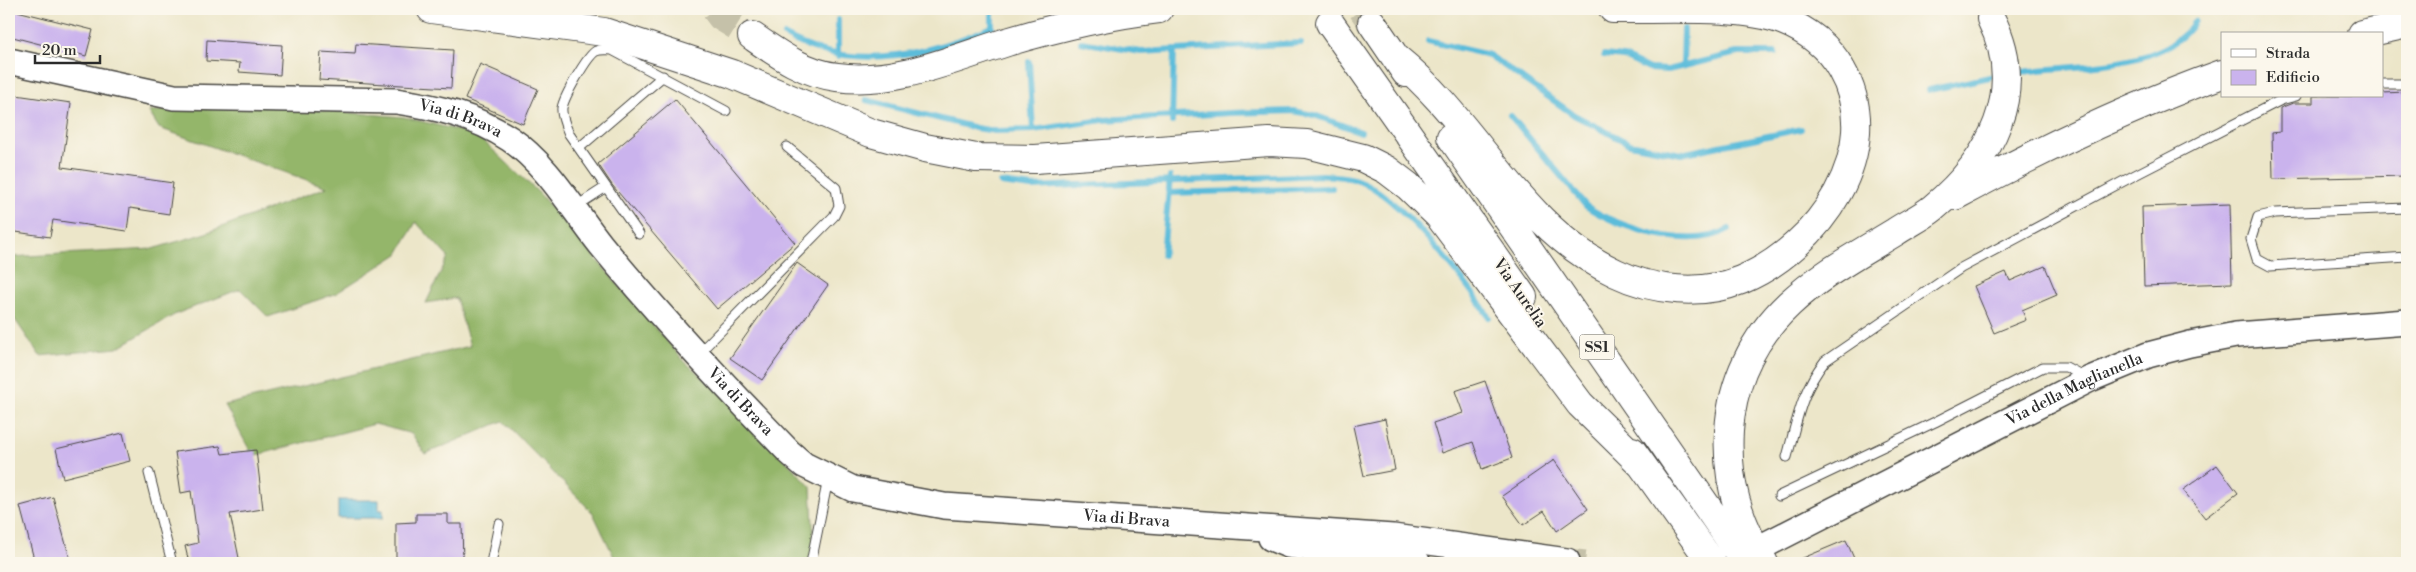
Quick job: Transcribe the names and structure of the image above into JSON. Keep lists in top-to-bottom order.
{
  "streets": {
    "highway": ["Via Aurelia", "SS1"],
    "street": ["Via di Brava", "Via della Maglianella"]
  },
  "legend": ["Strada", "Edificio"],
  "scale_bar": "20 m"
}
